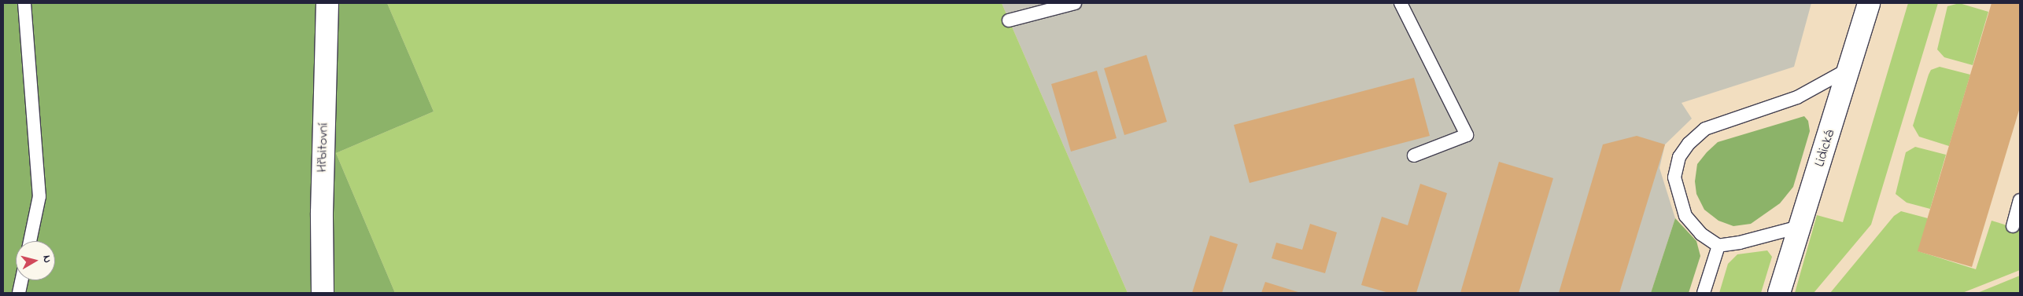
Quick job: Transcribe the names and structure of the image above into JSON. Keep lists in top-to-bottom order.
{
  "streets": {
    "street": ["Hřbitovní", "Lidická"]
  },
  "north": "right"
}
